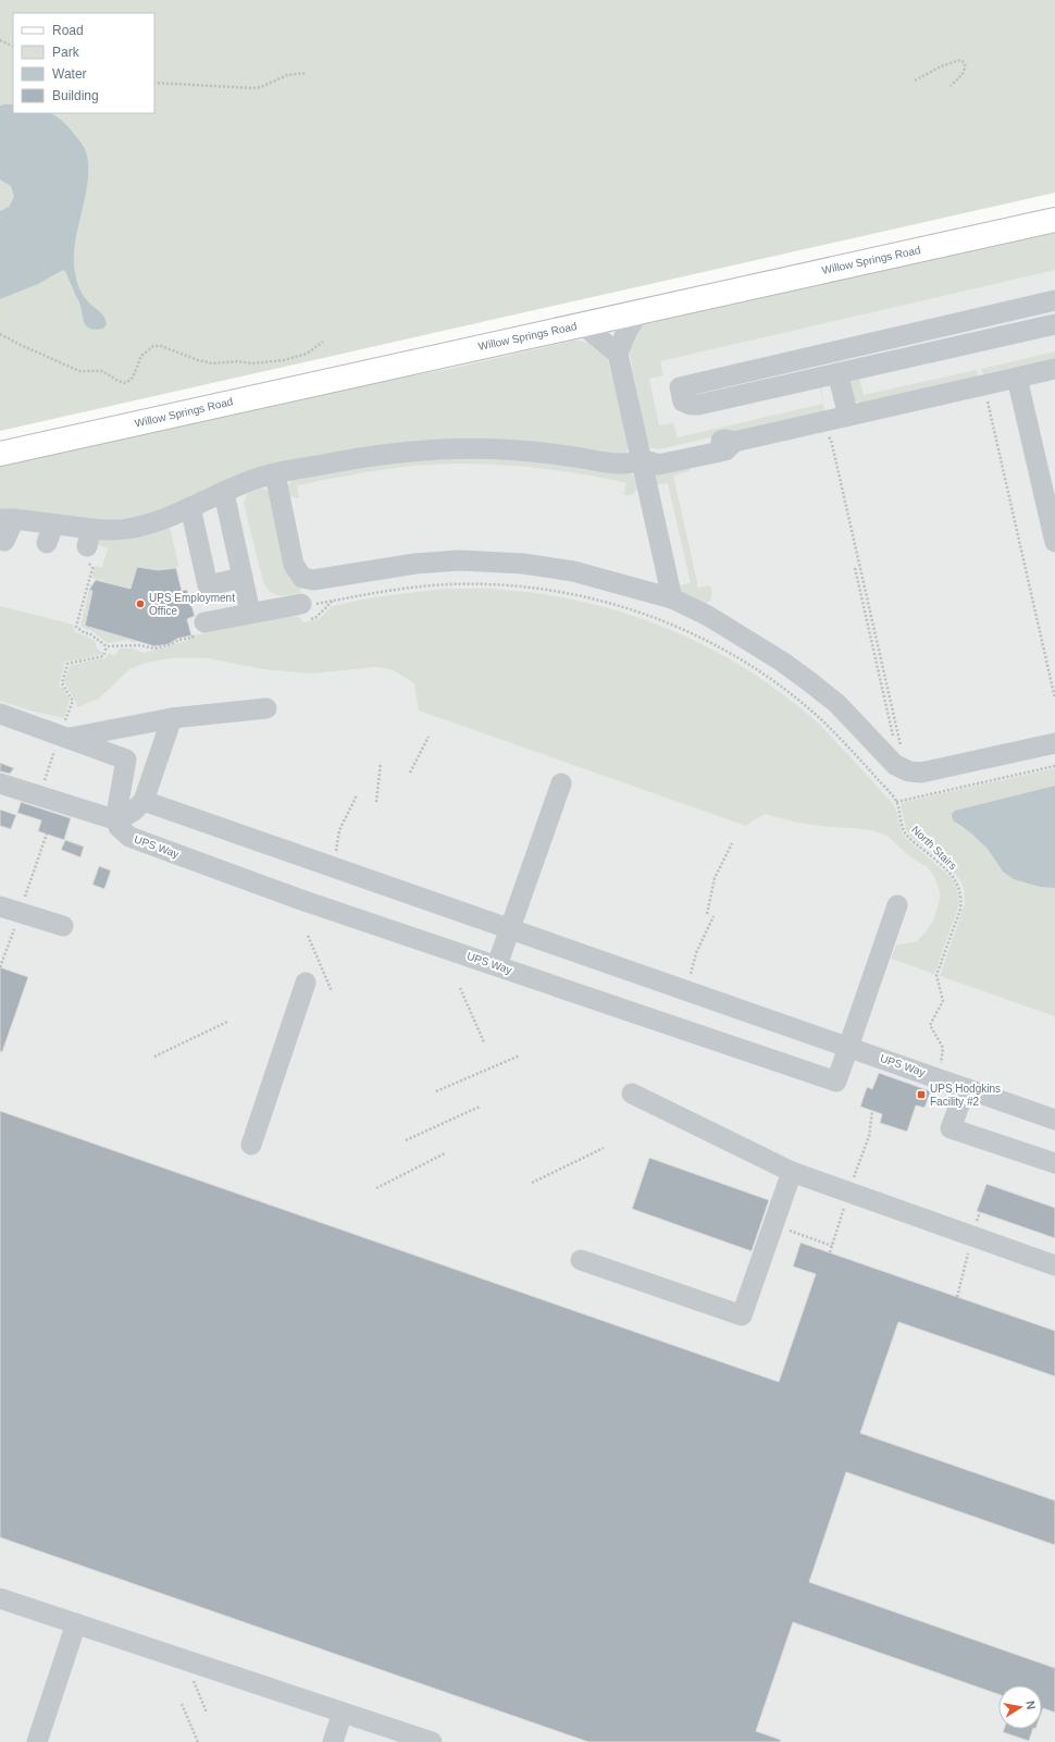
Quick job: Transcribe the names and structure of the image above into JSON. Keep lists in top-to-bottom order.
{
  "streets": {
    "main road": ["Willow Springs Road"],
    "lane": ["UPS Way"],
    "path": ["North Stairs"]
  },
  "crossings": [
    ["UPS Way", "North Stairs"]
  ],
  "places": {
    "other": ["UPS Employment Office"],
    "transit": ["UPS Hodgkins Facility #2"]
  },
  "legend": [
    "Road",
    "Park",
    "Water",
    "Building"
  ],
  "north": "right"
}
